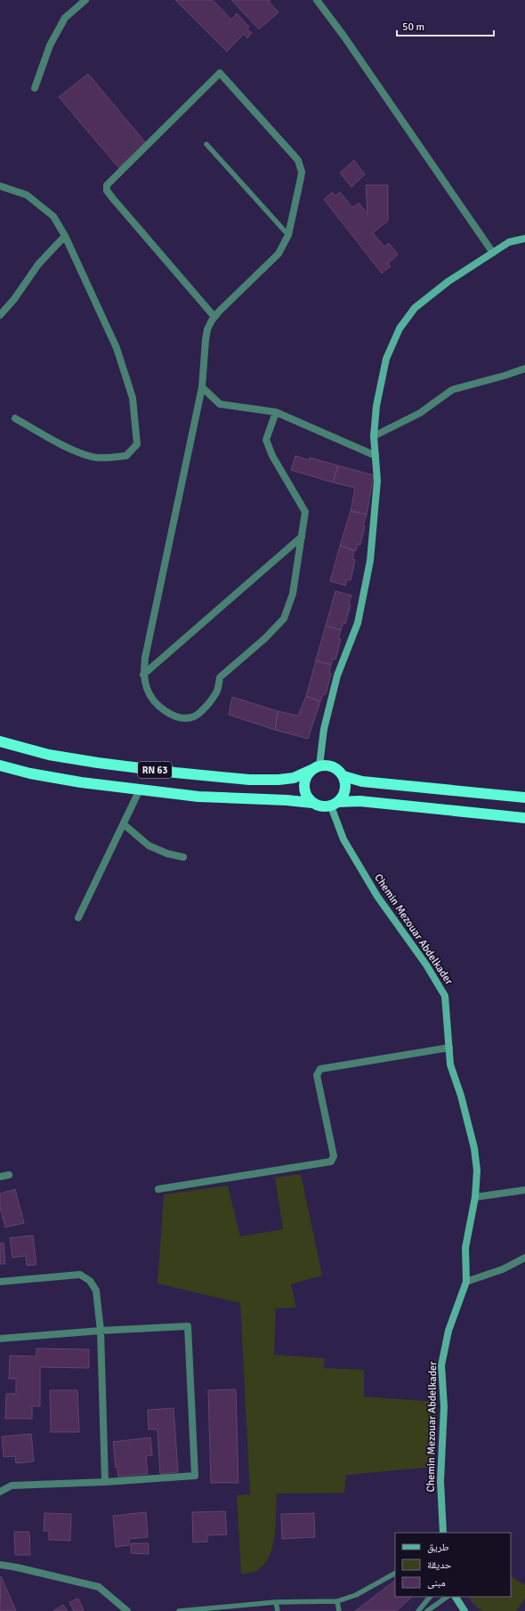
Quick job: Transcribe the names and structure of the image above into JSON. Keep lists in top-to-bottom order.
{
  "streets": {
    "highway": ["RN 63"],
    "street": ["Chemin Mezouar Abdelkader"]
  },
  "crossings": [
    ["RN 63", "Chemin Mezouar Abdelkader"]
  ],
  "legend": ["طريق", "حديقة", "مبنى"],
  "scale_bar": "50 m"
}
